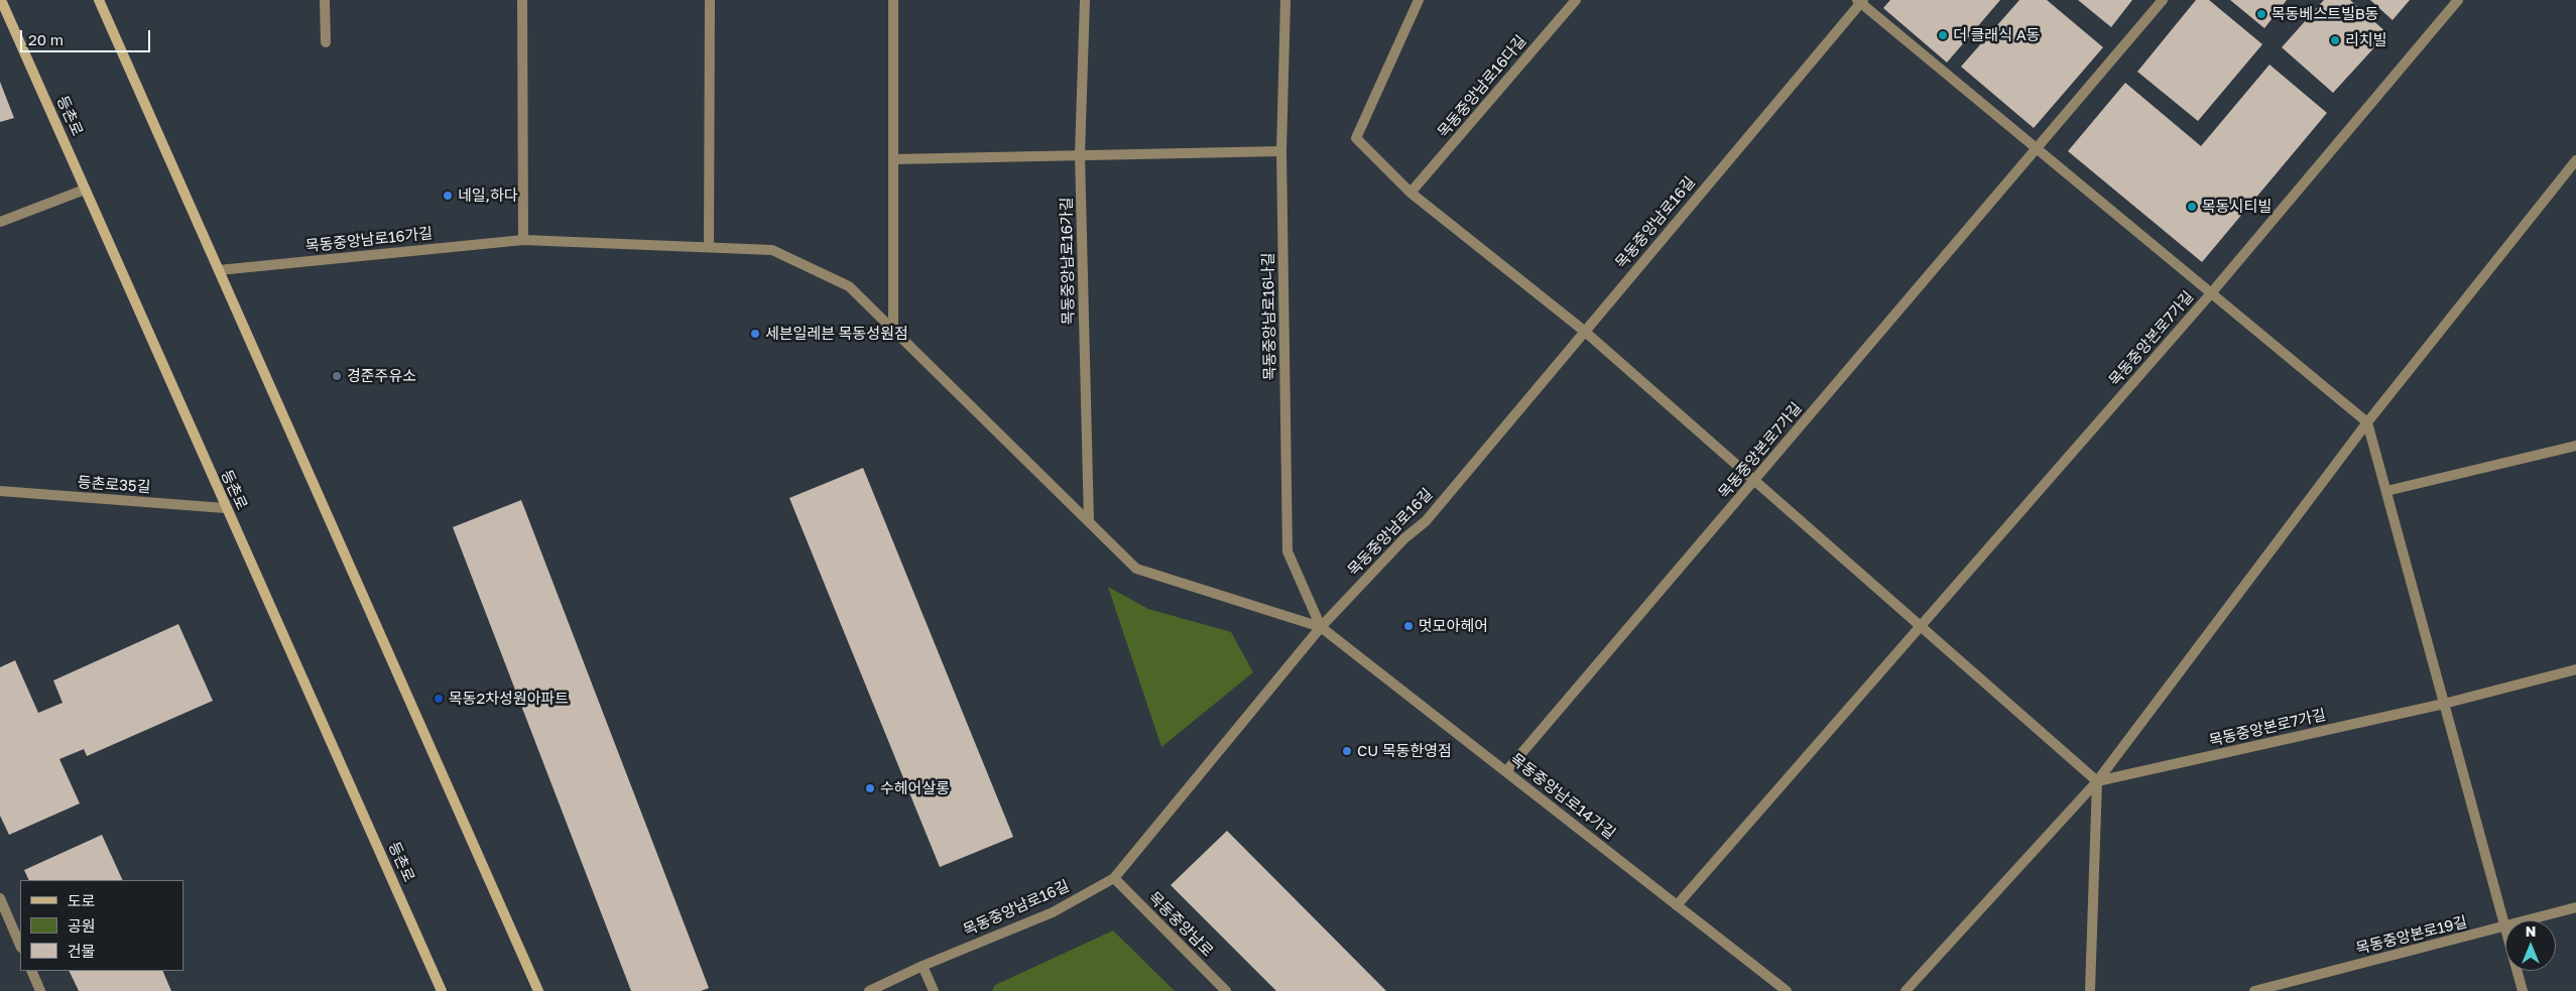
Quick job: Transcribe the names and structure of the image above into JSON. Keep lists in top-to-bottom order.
{
  "streets": {
    "main road": ["등촌로"],
    "street": [
      "목동중앙남로16다길",
      "목동중앙남로16길",
      "목동중앙남로16가길",
      "목동중앙남로16나길",
      "목동중앙본로7가길",
      "등촌로35길",
      "목동중앙남로14가길",
      "목동중앙남로",
      "목동중앙본로19길"
    ]
  },
  "crossings": [
    ["등촌로", "등촌로35길"],
    ["목동중앙남로16길", "목동중앙남로16가길"],
    ["목동중앙남로16길", "목동중앙남로16나길"],
    ["목동중앙남로16길", "목동중앙본로7가길"],
    ["목동중앙남로16길", "목동중앙남로14가길"],
    ["목동중앙남로16길", "목동중앙남로"],
    ["목동중앙남로16가길", "목동중앙남로16나길"],
    ["목동중앙남로16가길", "목동중앙남로14가길"],
    ["목동중앙남로16나길", "목동중앙남로14가길"],
    ["목동중앙본로7가길", "목동중앙남로14가길"]
  ],
  "places": [
    "목동베스트빌B동",
    "더 클래식 A동",
    "리치빌",
    "네일,하다",
    "목동시티빌",
    "세븐일레븐 목동성원점",
    "경준주유소",
    "멋모아헤어",
    "목동2차성원아파트",
    "CU 목동한영점",
    "수헤어살롱"
  ],
  "legend": ["도로", "공원", "건물"],
  "scale_bar": "20 m",
  "north": "top"
}
